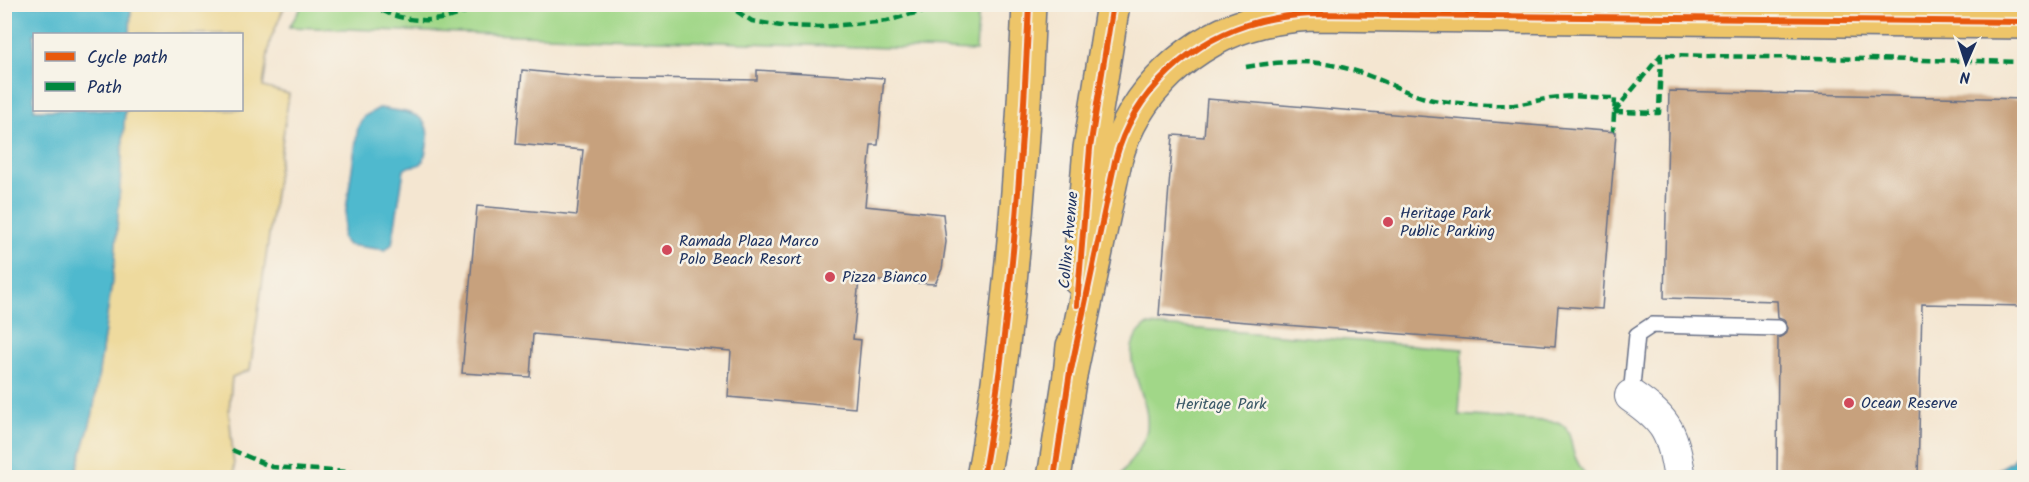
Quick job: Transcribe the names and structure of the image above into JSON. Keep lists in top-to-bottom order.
{
  "streets": {
    "main road": ["Collins Avenue"]
  },
  "parks": ["Heritage Park"],
  "places": [
    "Heritage Park Public Parking",
    "Ramada Plaza Marco Polo Beach Resort",
    "Pizza Bianco",
    "Ocean Reserve"
  ],
  "legend": ["Cycle path", "Path"],
  "north": "bottom"
}
